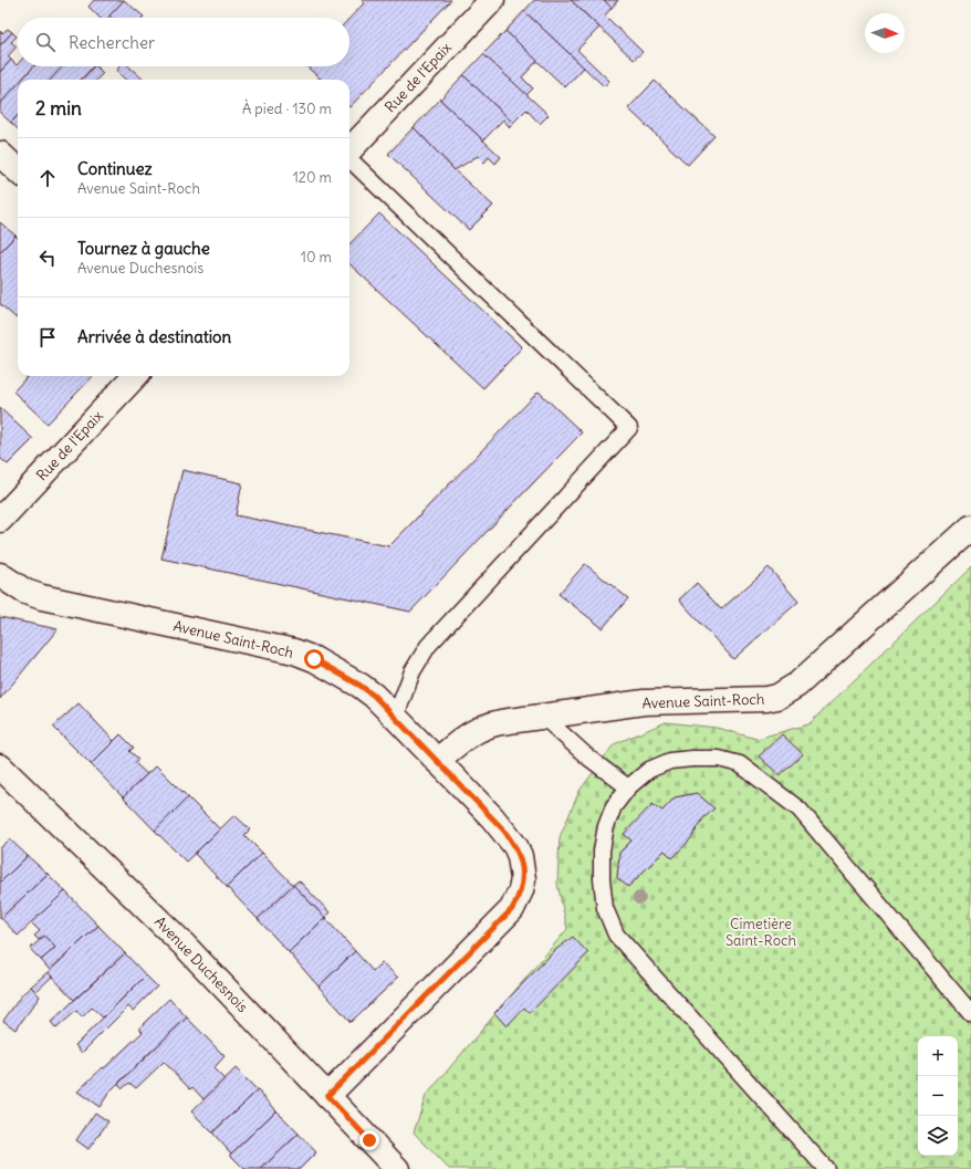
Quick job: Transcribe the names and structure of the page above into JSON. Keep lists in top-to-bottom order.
{
  "streets": {
    "street": ["Rue de l'Epaix", "Avenue Saint-Roch", "Avenue Duchesnois"]
  },
  "crossings": [
    ["Avenue Saint-Roch", "Avenue Duchesnois"]
  ],
  "parks": ["Cimetière Saint-Roch"],
  "north": "right",
  "page": {
    "search": "Rechercher",
    "heading": ["2 min", "À pied · 130 m"],
    "list": [
      ["Continuez", "Avenue Saint-Roch", "120 m"],
      ["Tournez à gauche", "Avenue Duchesnois", "10 m"],
      "Arrivée à destination"
    ],
    "map_buttons": ["+", "−"]
  }
}
